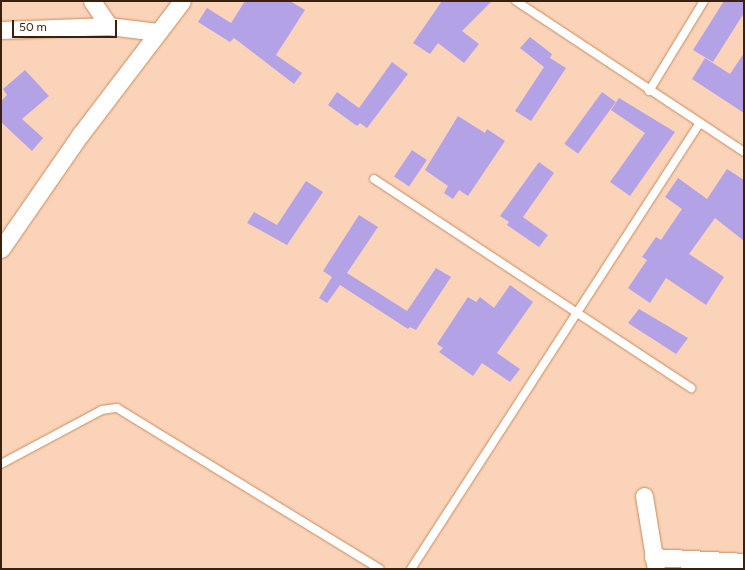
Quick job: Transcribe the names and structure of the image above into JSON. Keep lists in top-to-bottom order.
{
  "scale_bar": "50 m"
}
